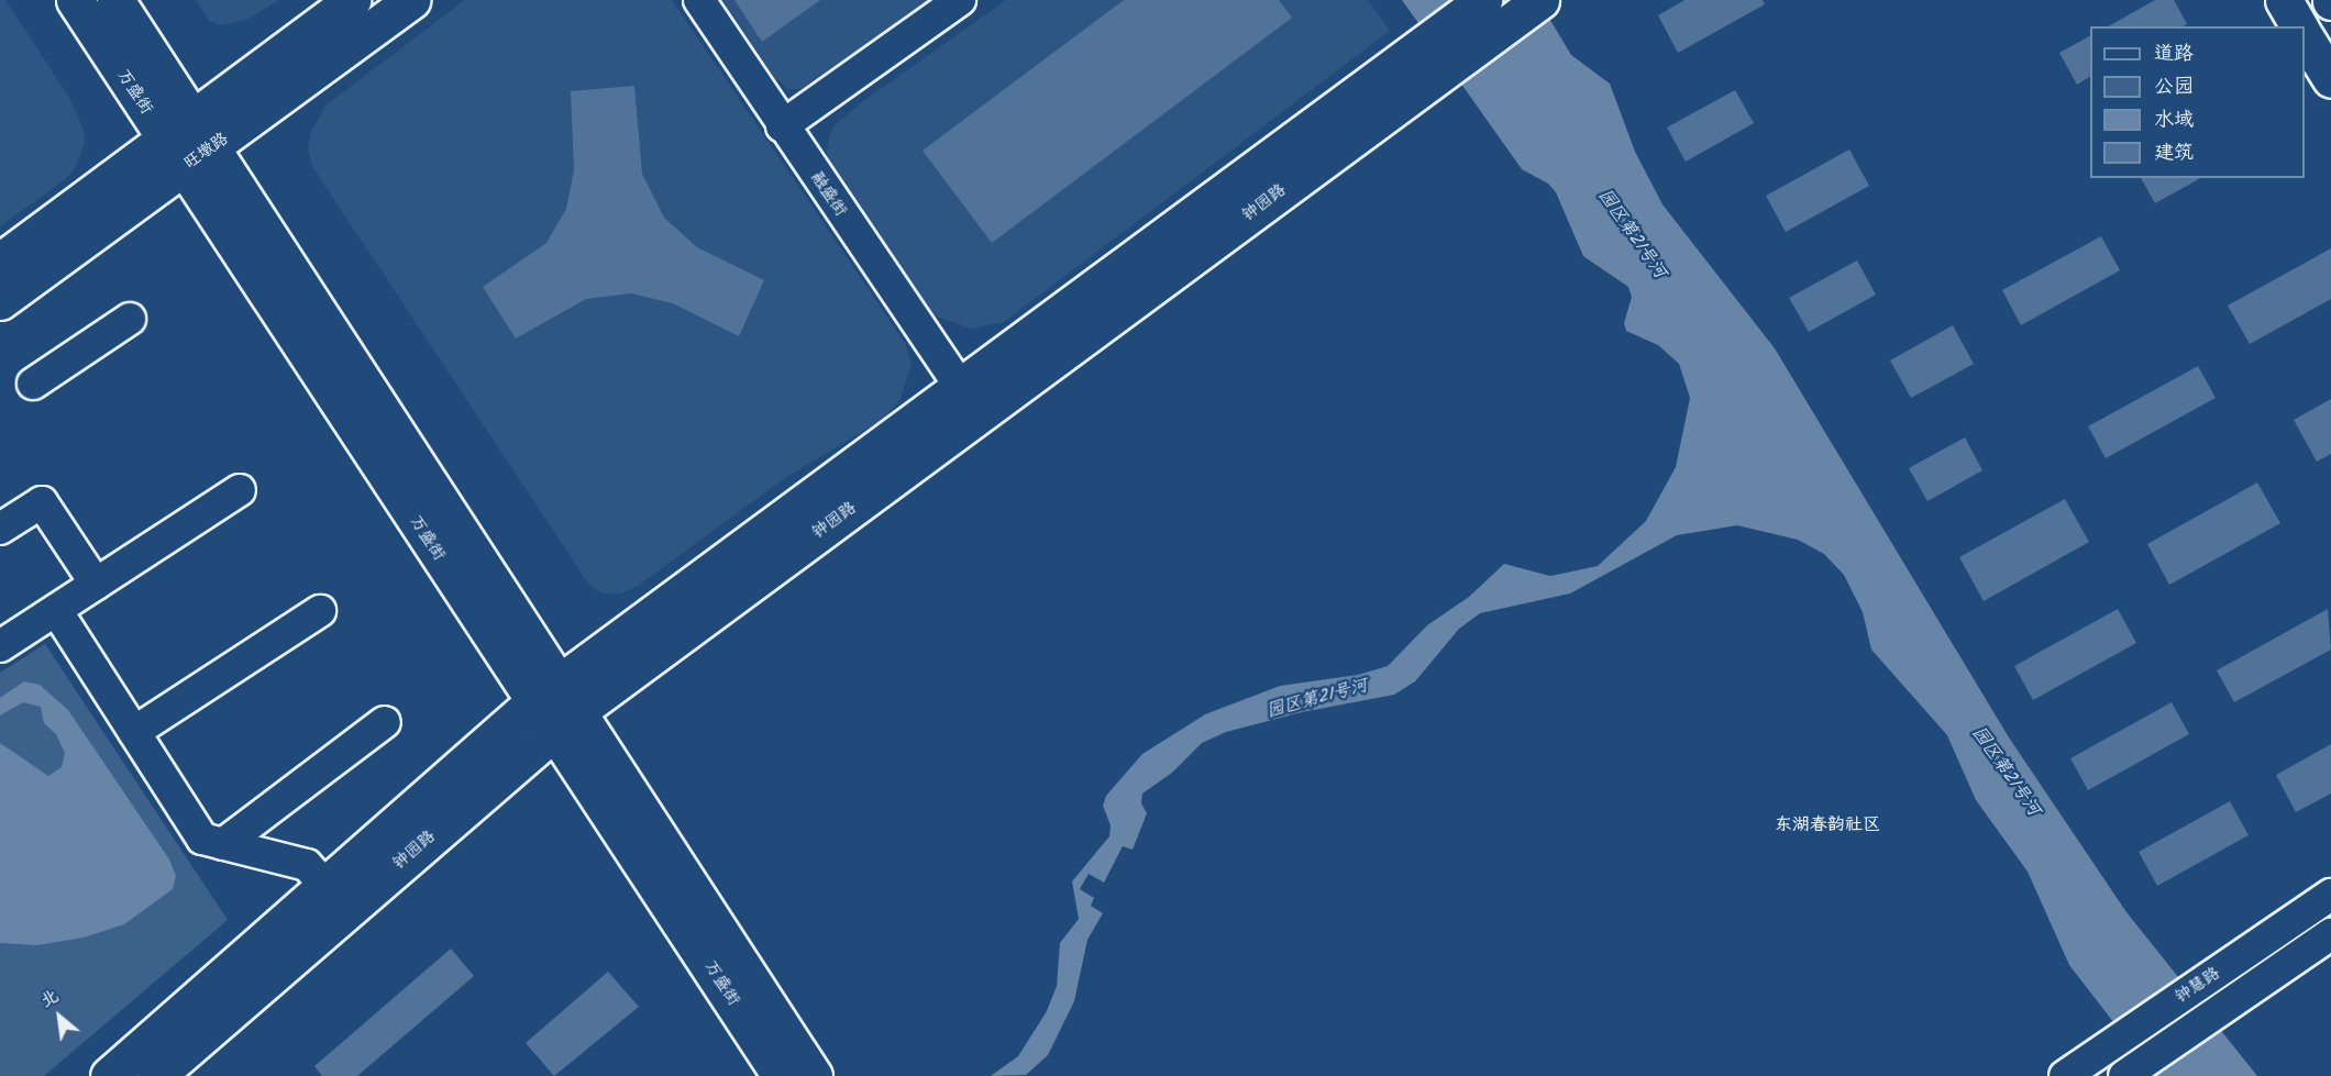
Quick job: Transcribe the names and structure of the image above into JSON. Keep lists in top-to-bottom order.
{
  "streets": {
    "main road": ["万盛街", "旺墩路", "钟园路"],
    "street": ["融盛街", "钟慧路"]
  },
  "crossings": [
    ["万盛街", "旺墩路"],
    ["万盛街", "钟园路"],
    ["融盛街", "钟园路"]
  ],
  "districts": ["东湖春韵社区"],
  "water": ["园区第21号河"],
  "legend": [
    "道路",
    "公园",
    "水域",
    "建筑"
  ],
  "north": "top left"
}
